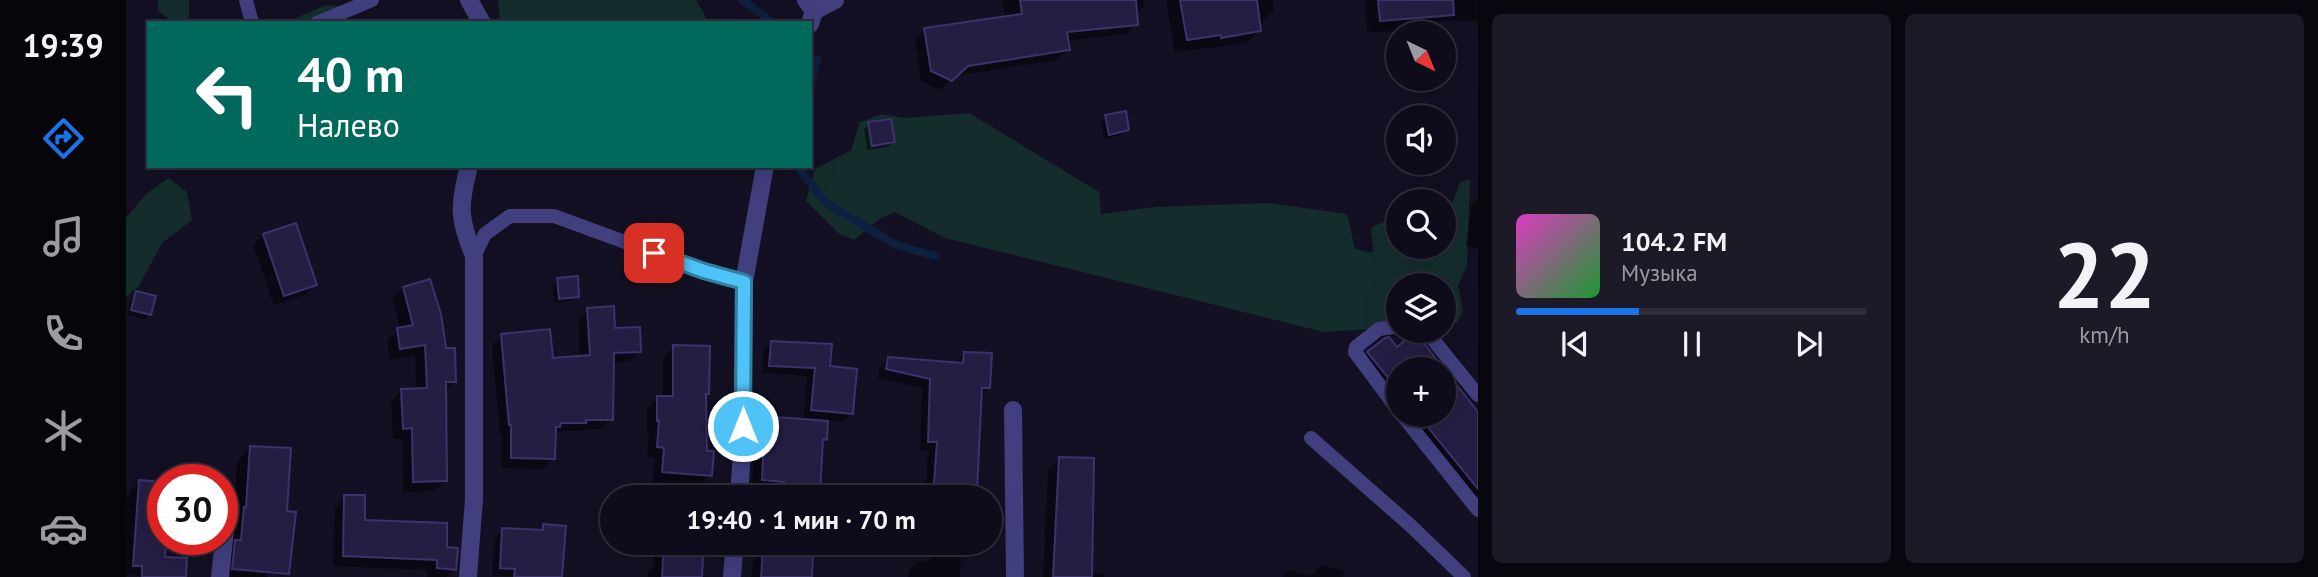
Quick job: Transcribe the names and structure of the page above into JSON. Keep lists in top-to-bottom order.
{
  "north": "bottom right",
  "page": {
    "tabs": "19:39",
    "tile": ["22", "km/h"],
    "map_buttons": "+",
    "turn": ["40 m", "Налево"],
    "song": ["104.2 FM", "Музыка"],
    "limit": "30",
    "trip": "19:40 · 1 мин · 70 m"
  }
}
